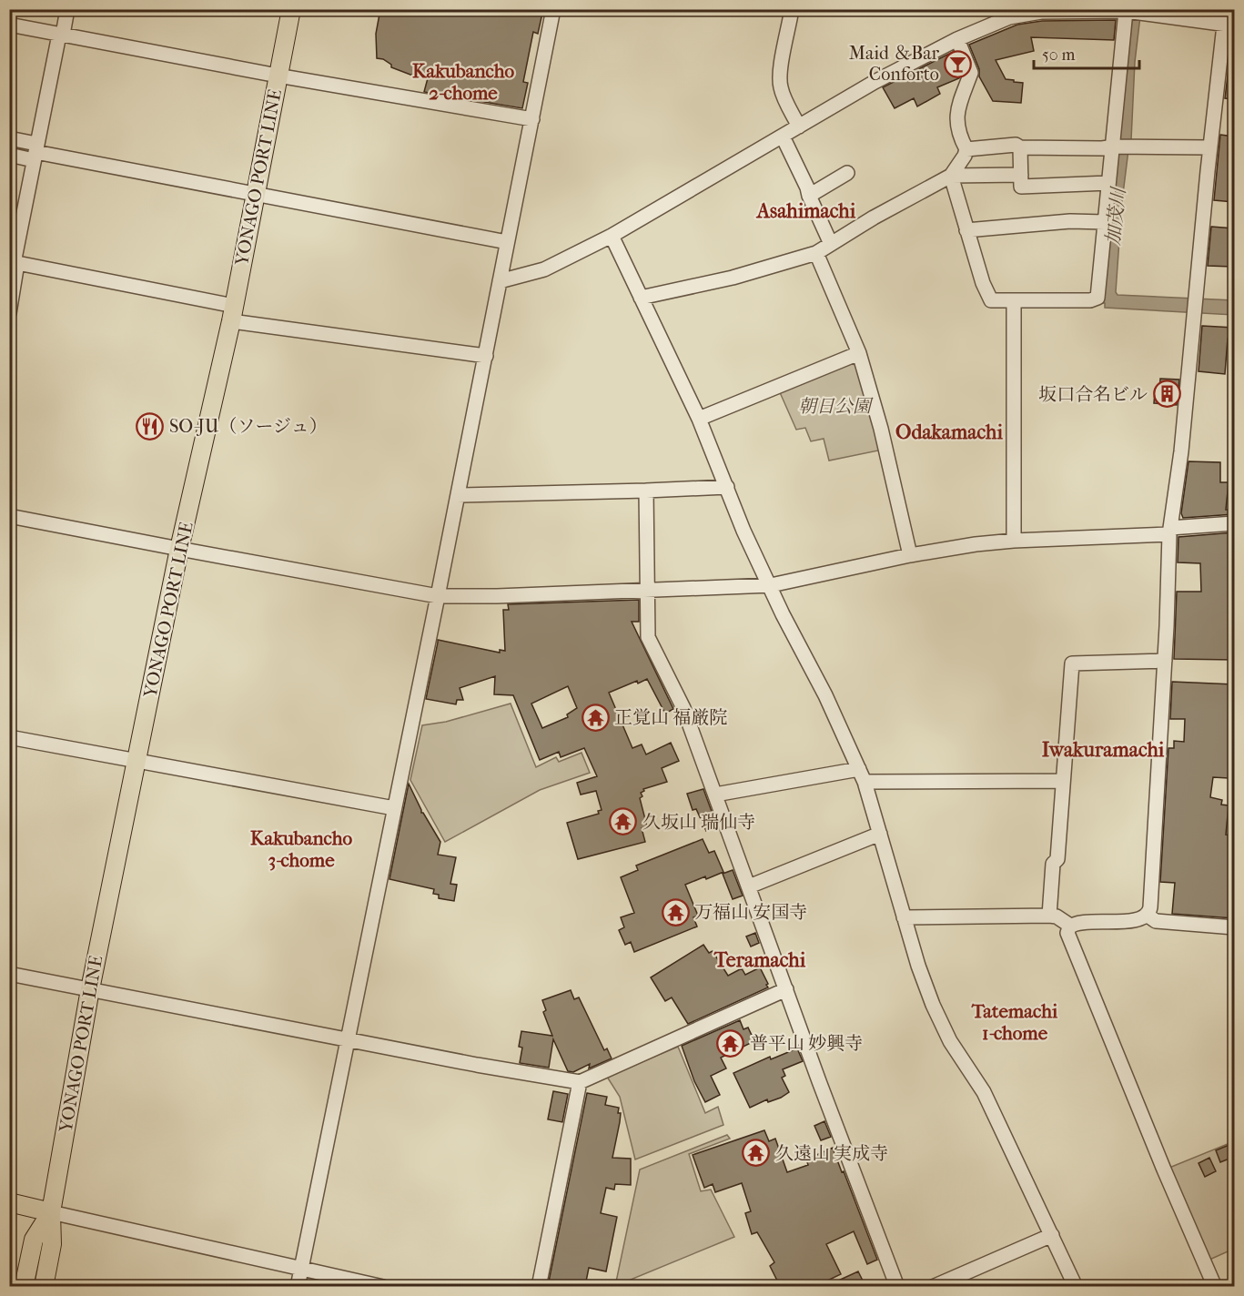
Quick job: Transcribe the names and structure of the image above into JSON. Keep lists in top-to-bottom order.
{
  "streets": {
    "main road": ["YONAGO PORT LINE"]
  },
  "districts": [
    "Kakubancho 2-chome",
    "Asahimachi",
    "Odakamachi",
    "Iwakuramachi",
    "Kakubancho 3-chome",
    "Teramachi",
    "Tatemachi 1-chome"
  ],
  "water": ["加茂川"],
  "parks": ["朝日公園"],
  "places": {
    "bar": ["Maid ＆Bar Conforto"],
    "building": ["坂口合名ビル"],
    "restaurant": ["SO-JU（ソージュ）"],
    "temple": [
      "正覚山 福厳院",
      "久坂山 瑞仙寺",
      "万福山 安国寺",
      "普平山 妙興寺",
      "久遠山 実成寺"
    ]
  },
  "scale_bar": "50 m"
}
